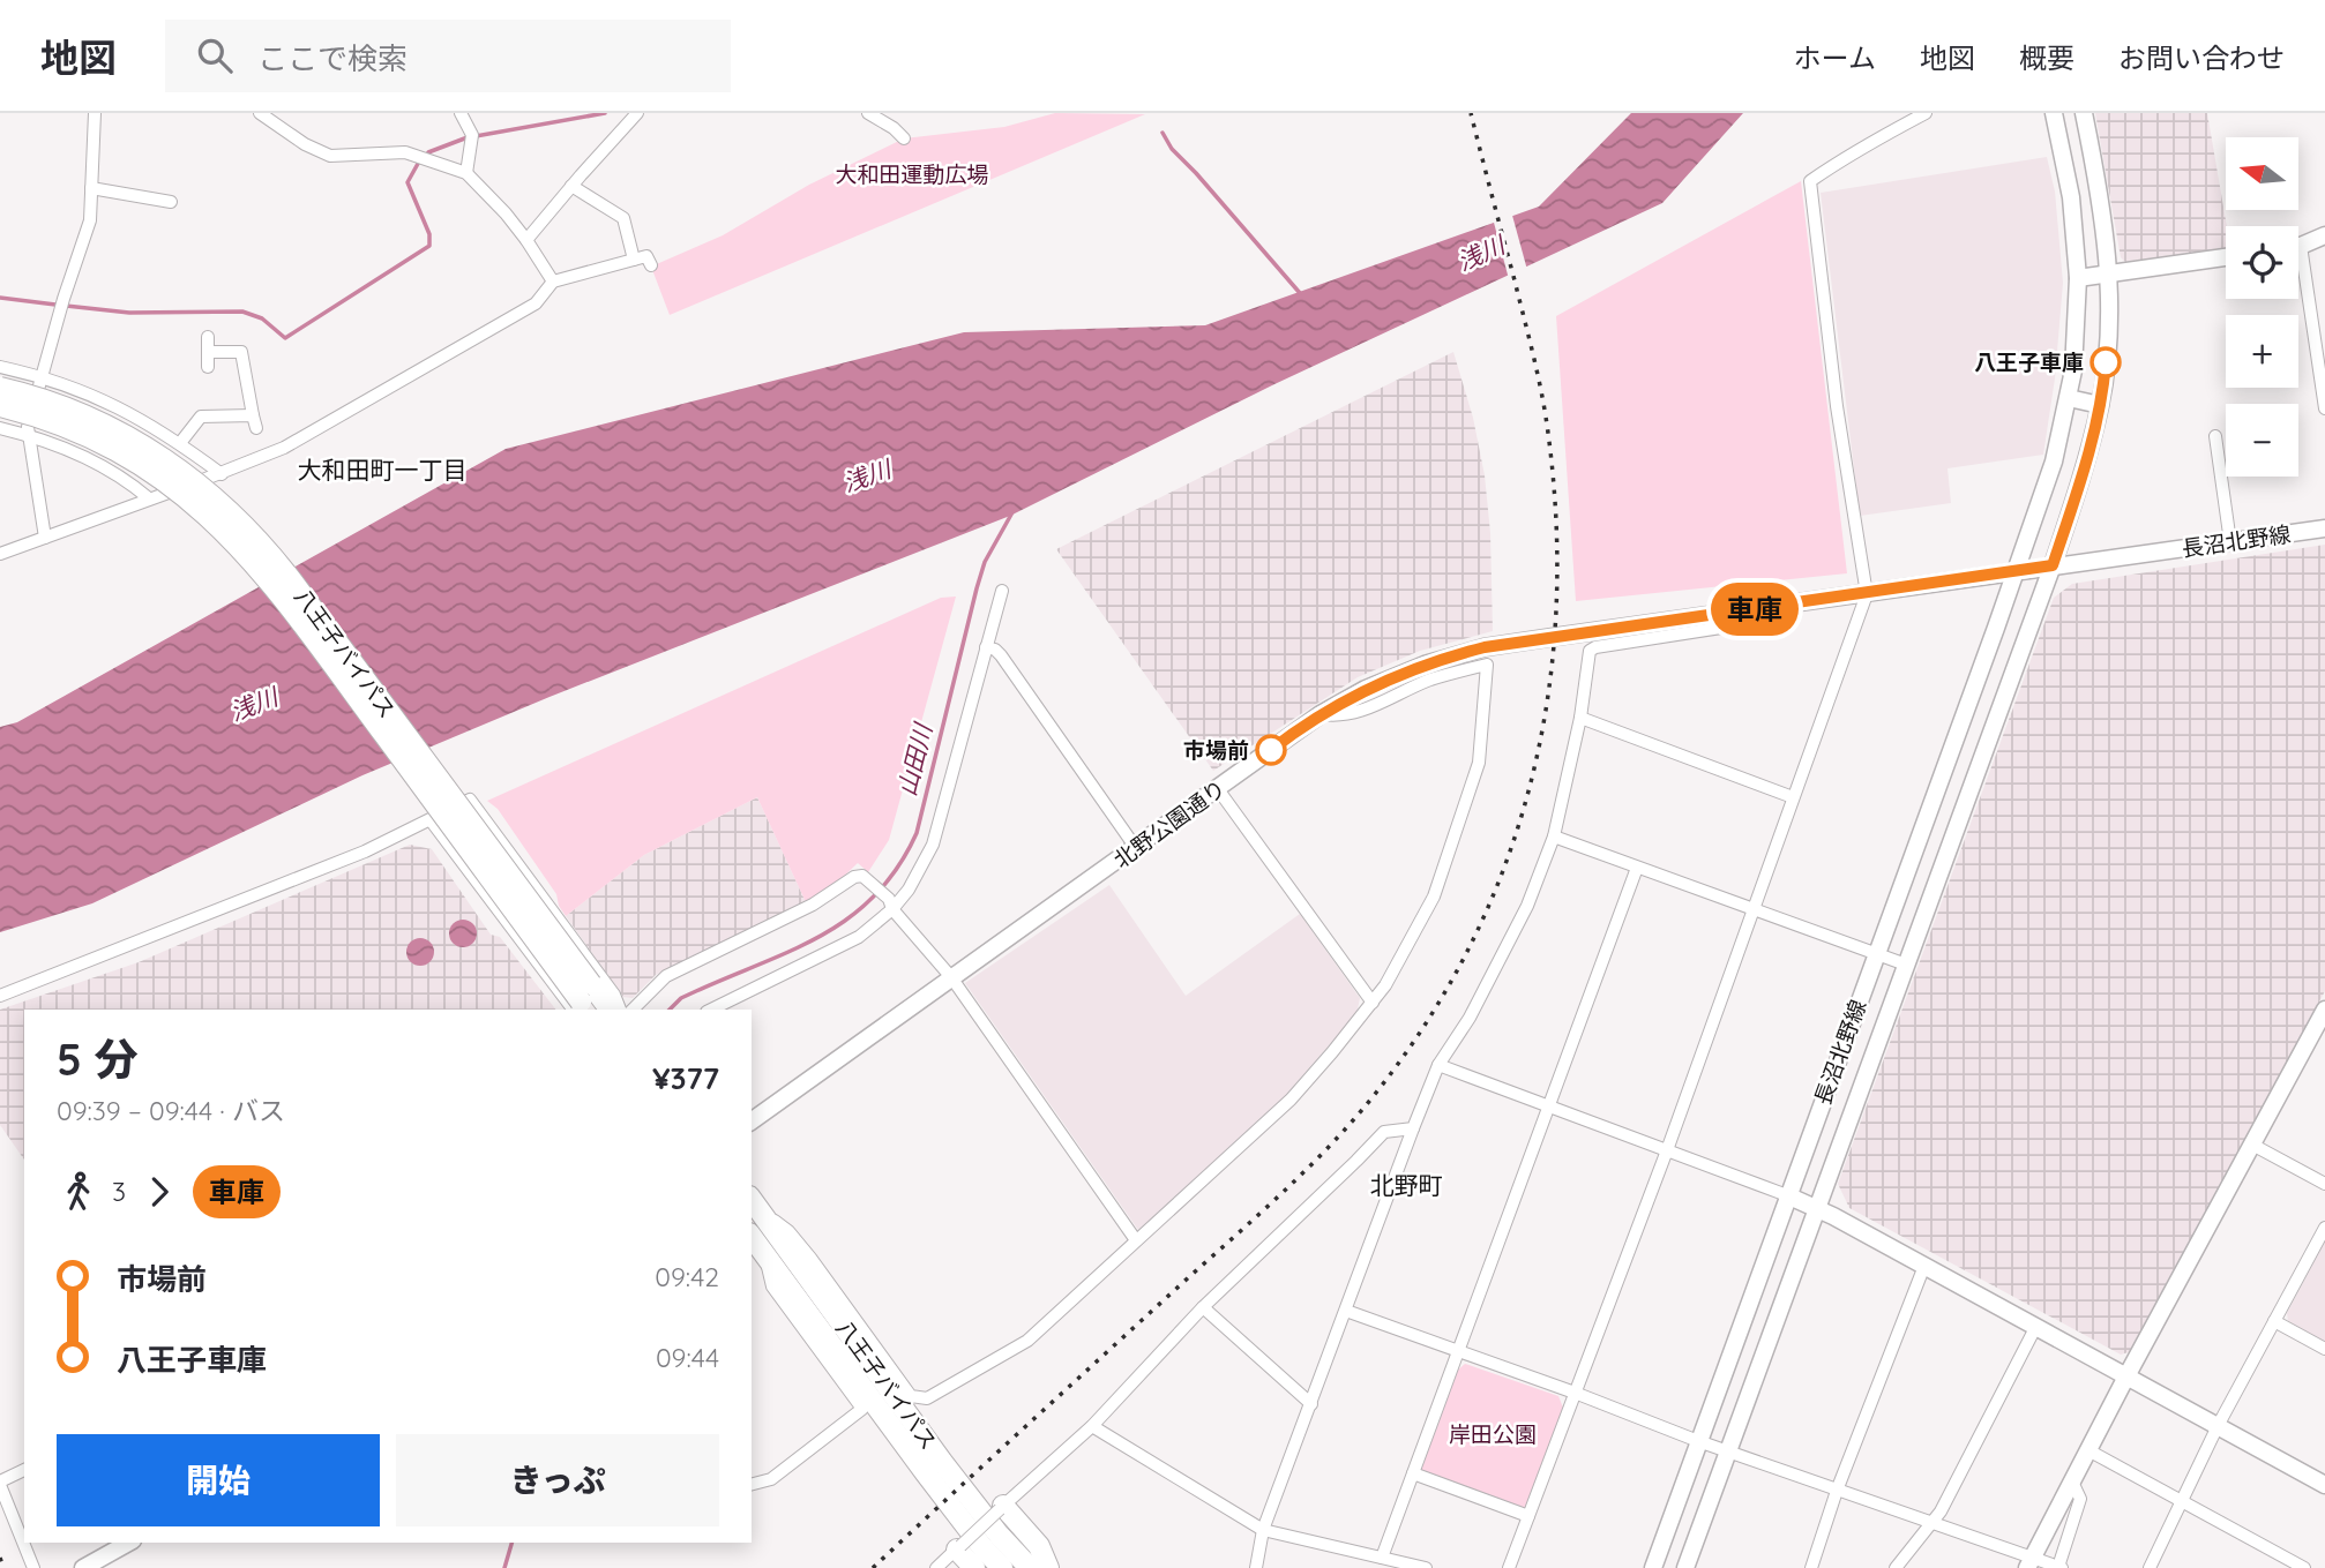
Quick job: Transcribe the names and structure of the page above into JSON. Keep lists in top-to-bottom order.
{
  "streets": {
    "highway": ["八王子バイパス"],
    "street": ["長沼北野線", "北野公園通り"]
  },
  "crossings": [
    ["長沼北野線", "北野公園通り"]
  ],
  "districts": ["大和田町一丁目", "北野町"],
  "water": ["浅川", "山田川"],
  "parks": ["大和田運動広場", "岸田公園"],
  "places": ["八王子車庫", "市場前"],
  "lines": ["bus line 車庫"],
  "north": "left",
  "page": {
    "header": "地図",
    "search": "ここで検索",
    "nav": [
      "ホーム",
      "地図",
      "概要",
      "お問い合わせ"
    ],
    "on_map": "車庫",
    "map_buttons": ["+", "−"],
    "heading": ["5 分", "09:39 – 09:44 · バス", "¥377"],
    "legs": ["3", "車庫"],
    "list": [
      {
        "name": "市場前",
        "value": "09:42"
      },
      {
        "name": "八王子車庫",
        "value": "09:44"
      }
    ],
    "buttons": ["開始", "きっぷ"]
  }
}
